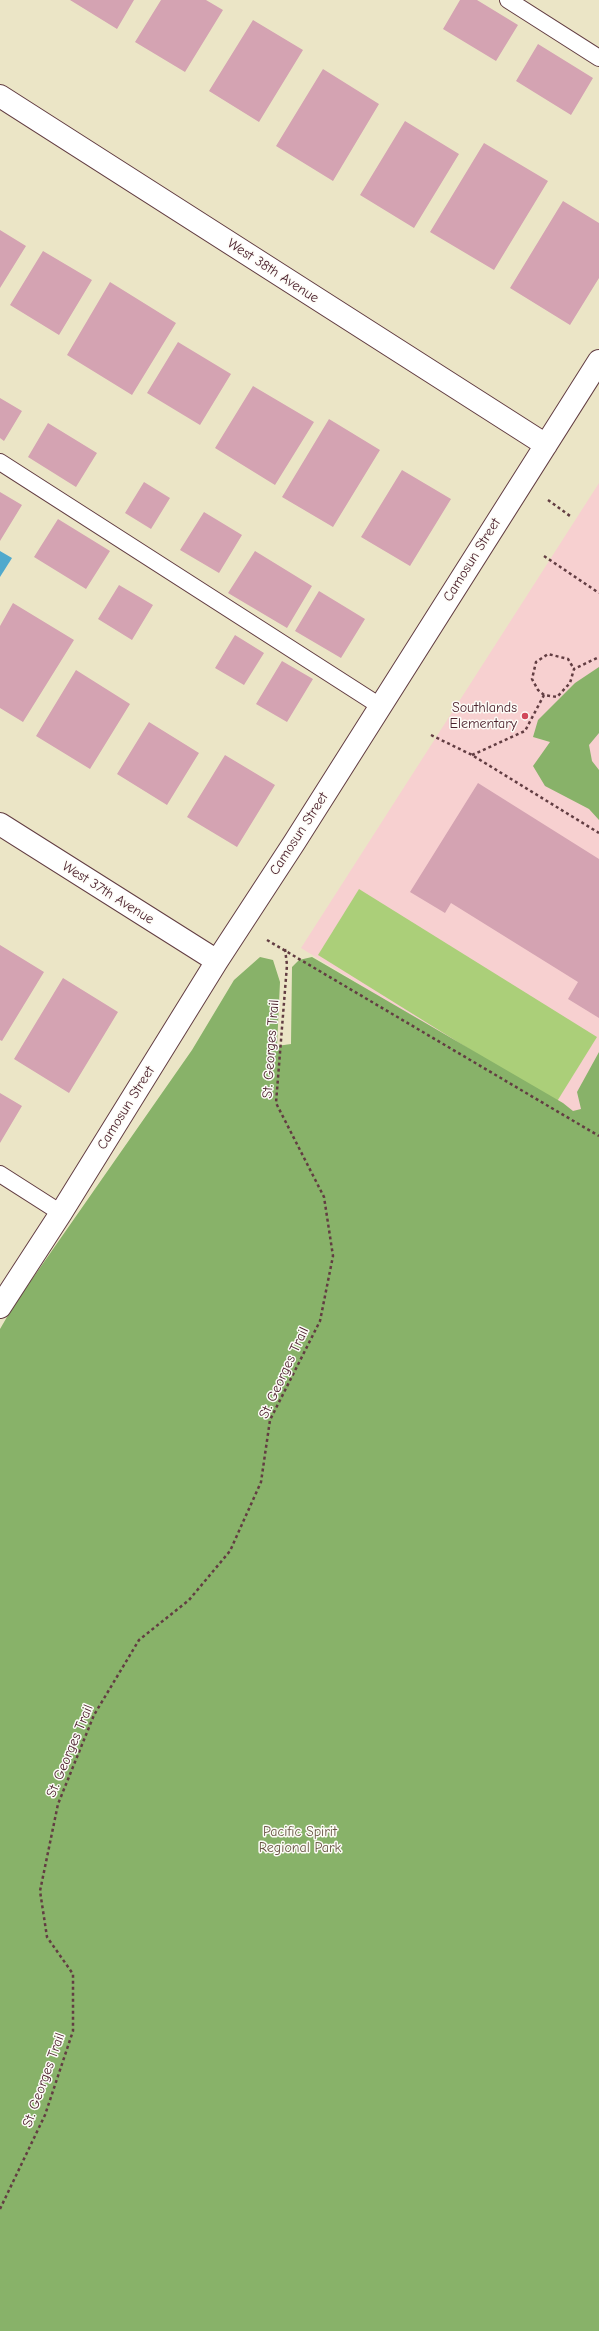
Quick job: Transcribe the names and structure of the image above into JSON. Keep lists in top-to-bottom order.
{
  "streets": {
    "street": ["West 38th Avenue", "Camosun Street", "West 37th Avenue"],
    "path": ["St. Georges Trail"]
  },
  "crossings": [
    ["West 38th Avenue", "Camosun Street"],
    ["Camosun Street", "West 37th Avenue"]
  ],
  "parks": ["Pacific Spirit Regional Park"],
  "places": ["Southlands Elementary"]
}
